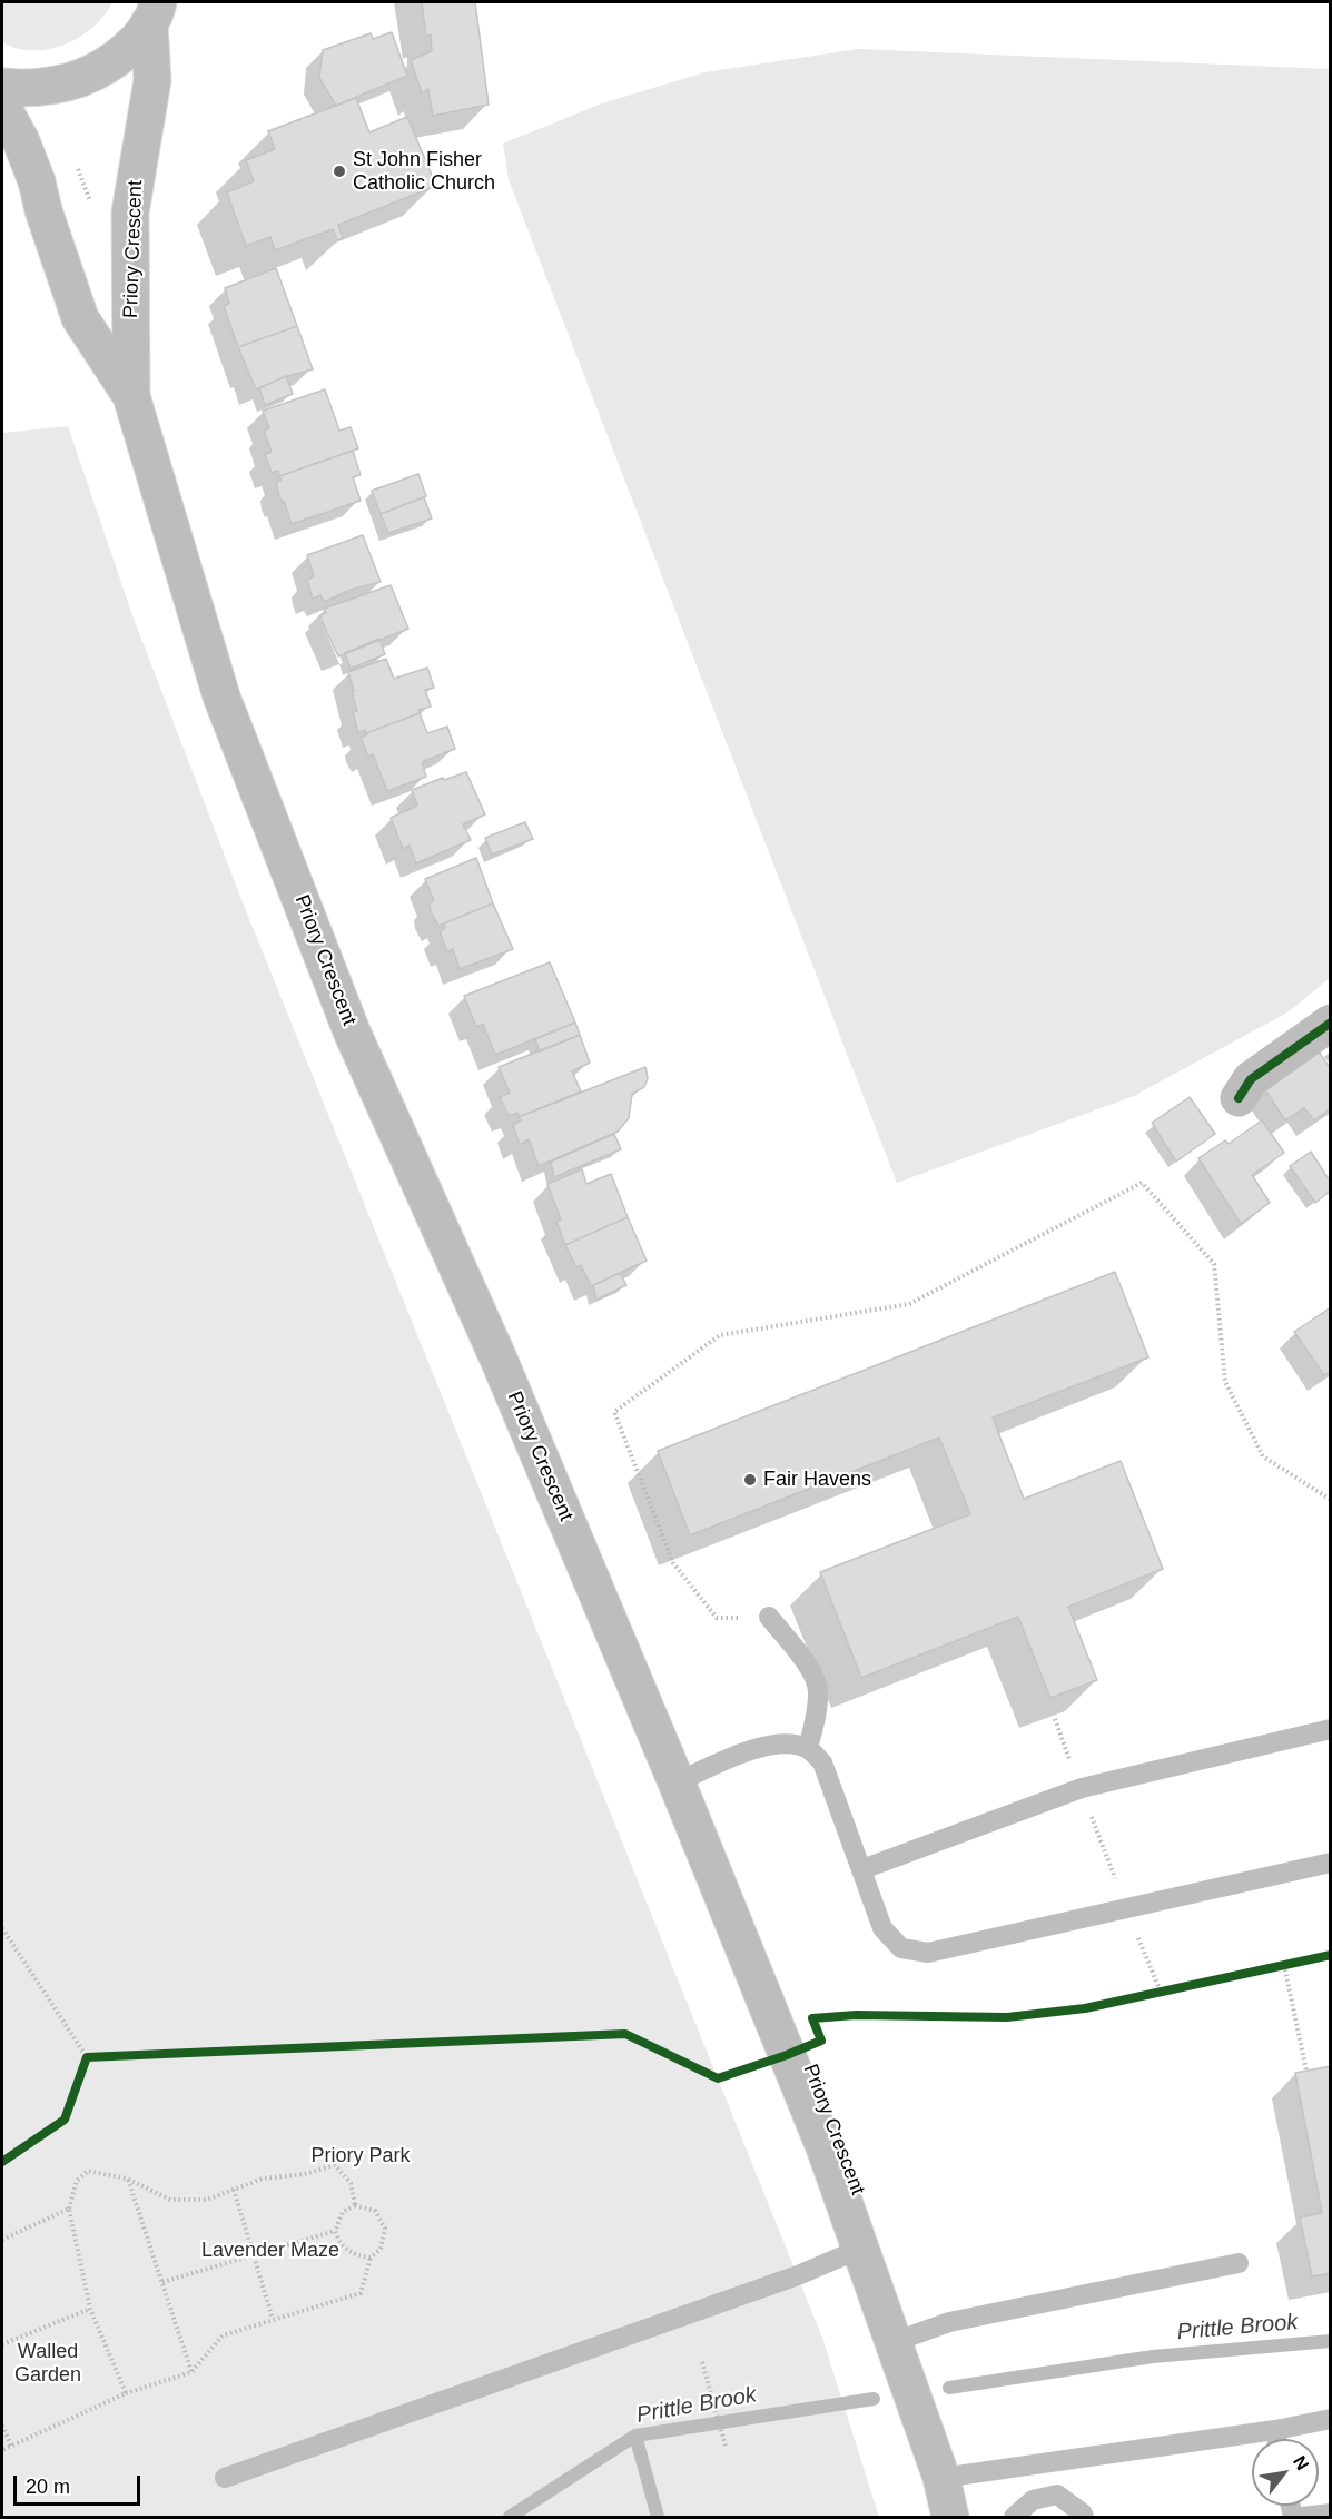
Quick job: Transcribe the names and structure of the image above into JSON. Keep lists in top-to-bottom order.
{
  "streets": {
    "main road": ["Priory Crescent"]
  },
  "water": ["Prittle Brook"],
  "parks": ["Priory Park", "Lavender Maze", "Walled Garden"],
  "places": ["St John Fisher Catholic Church", "Fair Havens"],
  "scale_bar": "20 m",
  "north": "top right"
}
